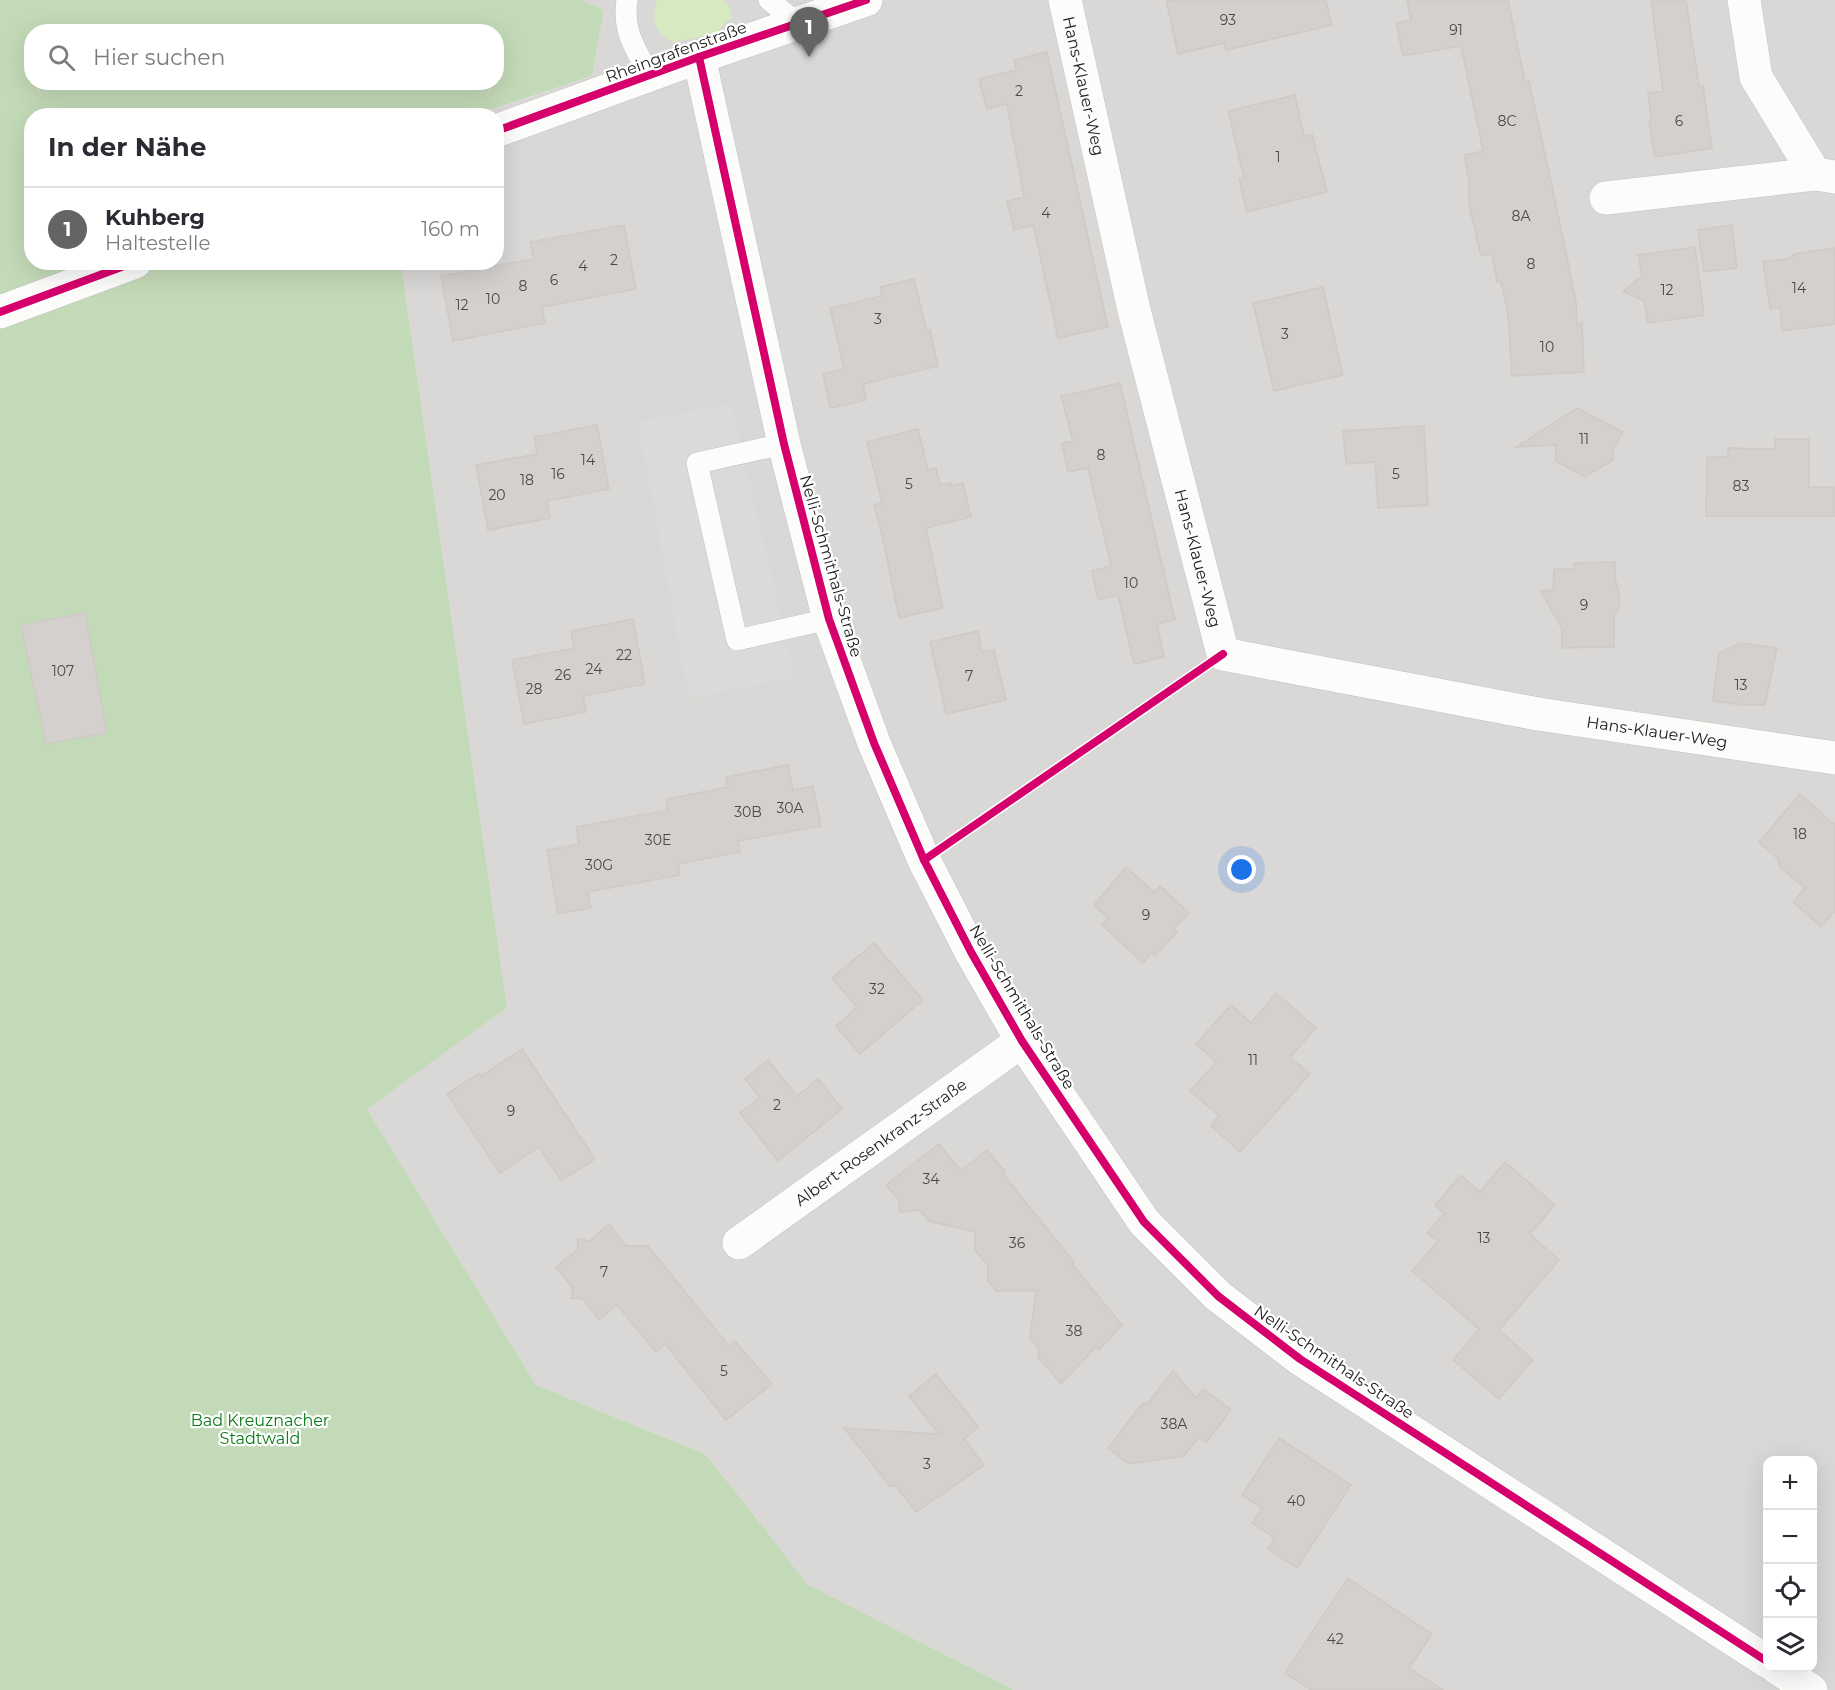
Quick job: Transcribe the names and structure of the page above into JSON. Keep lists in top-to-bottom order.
{
  "streets": {
    "street": [
      "Rheingrafenstraße",
      "Hans-Klauer-Weg",
      "Nelli-Schmithals-Straße",
      "Albert-Rosenkranz-Straße"
    ]
  },
  "crossings": [
    ["Rheingrafenstraße", "Nelli-Schmithals-Straße"],
    ["Nelli-Schmithals-Straße", "Albert-Rosenkranz-Straße"]
  ],
  "parks": ["Bad Kreuznacher Stadtwald"],
  "house_numbers": [
    "93",
    "91",
    "2",
    "8C",
    "6",
    "1",
    "4",
    "8A",
    "2",
    "8",
    "4",
    "6",
    "8",
    "14",
    "12",
    "10",
    "12",
    "3",
    "3",
    "10",
    "11",
    "8",
    "14",
    "16",
    "5",
    "18",
    "5",
    "83",
    "20",
    "10",
    "9",
    "22",
    "24",
    "107",
    "26",
    "7",
    "13",
    "28",
    "30A",
    "30B",
    "18",
    "30E",
    "30G",
    "9",
    "32",
    "11",
    "2",
    "9",
    "34",
    "13",
    "36",
    "7",
    "38",
    "5",
    "38A",
    "3",
    "40",
    "42"
  ],
  "page": {
    "pins": "1",
    "search": "Hier suchen",
    "heading": "In der Nähe",
    "list": [
      {
        "mark": "1",
        "name": "Kuhberg",
        "note": "Haltestelle",
        "value": "160 m"
      }
    ],
    "map_buttons": ["+", "−"]
  }
}
